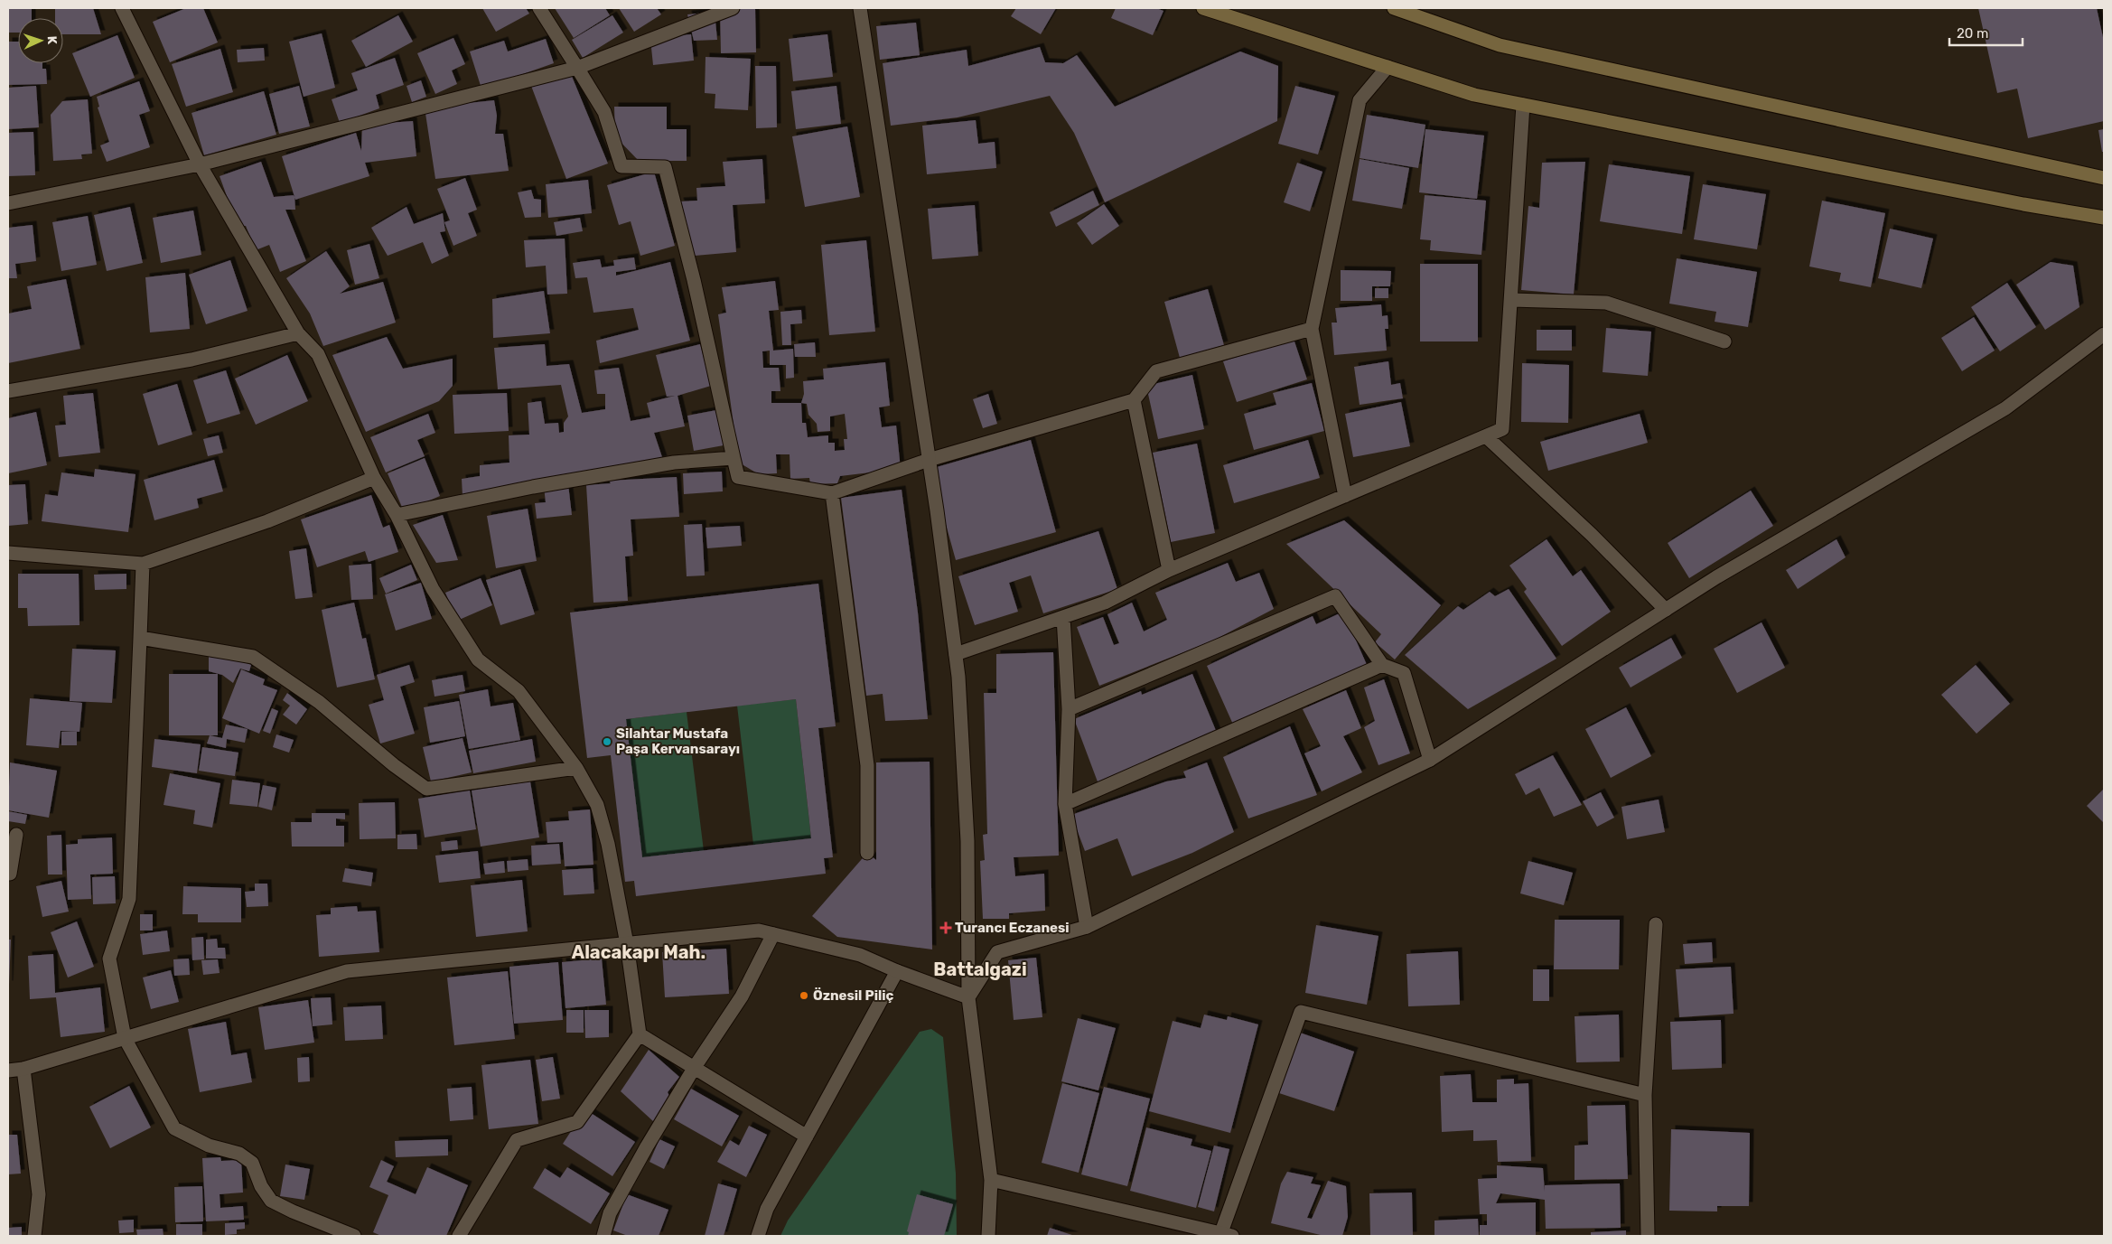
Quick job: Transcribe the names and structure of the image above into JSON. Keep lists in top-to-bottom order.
{
  "districts": ["Alacakapı Mah.", "Battalgazi"],
  "places": {
    "other": ["Silahtar Mustafa Paşa Kervansarayı", "Öznesil Piliç"],
    "health": ["Turancı Eczanesi"]
  },
  "scale_bar": "20 m",
  "north": "right"
}
